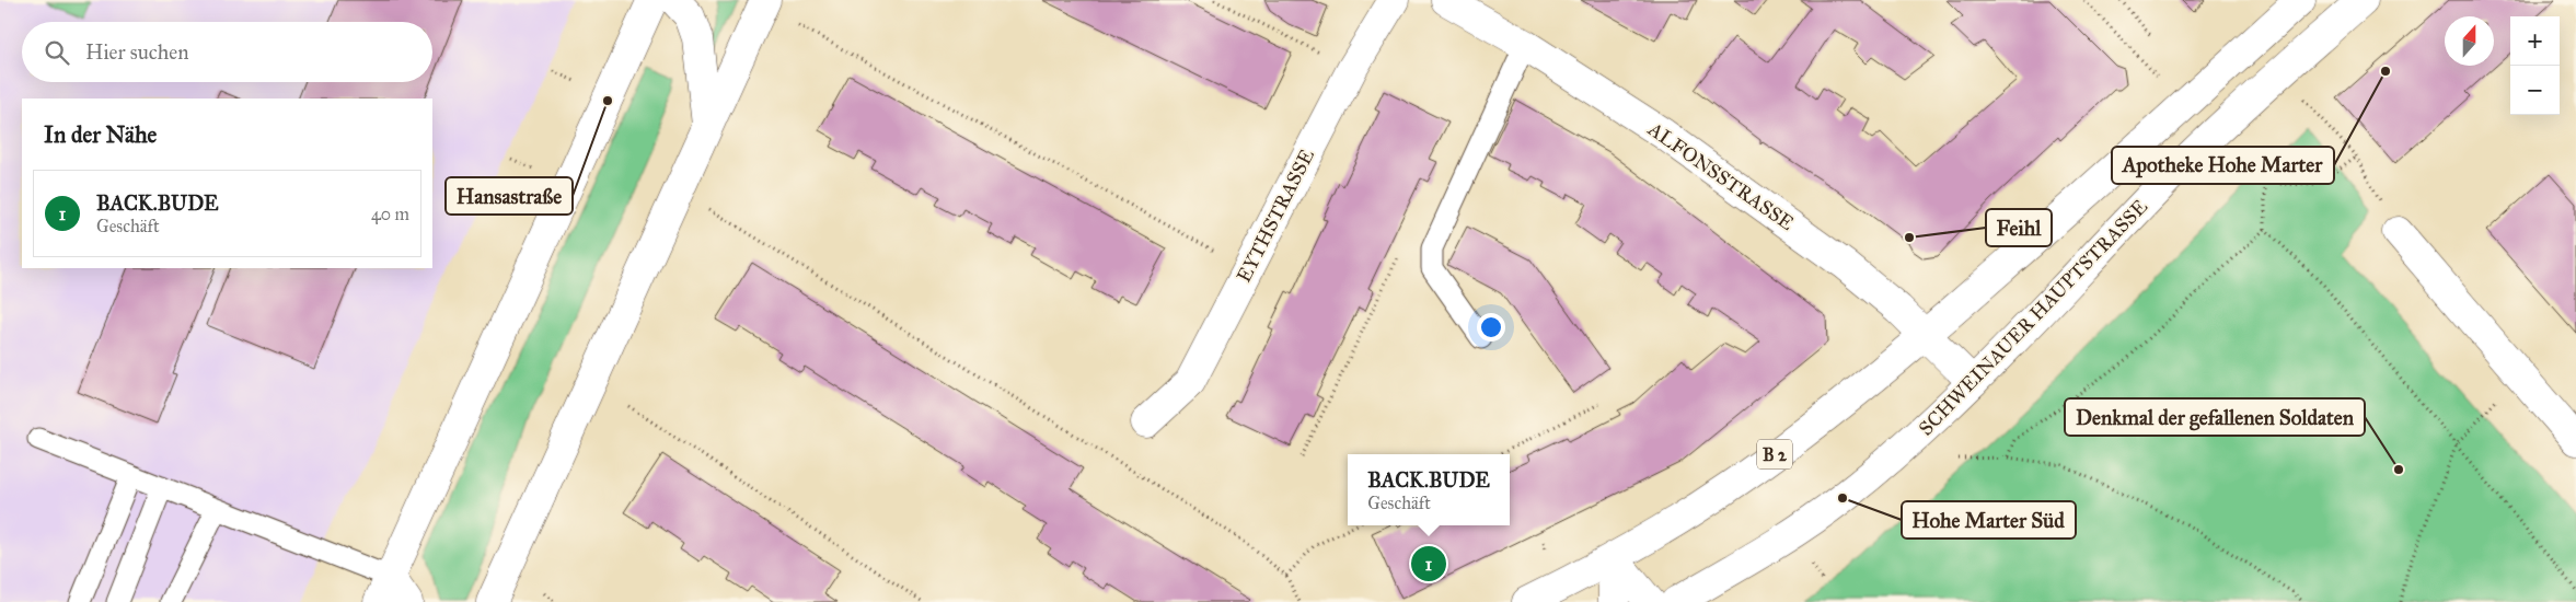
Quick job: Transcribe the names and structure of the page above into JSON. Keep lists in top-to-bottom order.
{
  "streets": {
    "main road": [
      "ALFONSSTRASSE",
      "EYTHSTRASSE",
      "SCHWEINAUER HAUPTSTRASSE",
      "B 2"
    ]
  },
  "crossings": [
    ["ALFONSSTRASSE", "SCHWEINAUER HAUPTSTRASSE"],
    ["ALFONSSTRASSE", "B 2"]
  ],
  "places": [
    "Apotheke Hohe Marter",
    "Hansastraße",
    "Feihl",
    "Denkmal der gefallenen Soldaten",
    "Hohe Marter Süd"
  ],
  "north": "top",
  "page": {
    "map_buttons": ["+", "−"],
    "search": "Hier suchen",
    "heading": "In der Nähe",
    "list": [
      {
        "mark": "1",
        "name": "BACK.BUDE",
        "note": "Geschäft",
        "value": "40 m"
      }
    ],
    "popup": ["BACK.BUDE", "Geschäft"],
    "pins": "1"
  }
}
